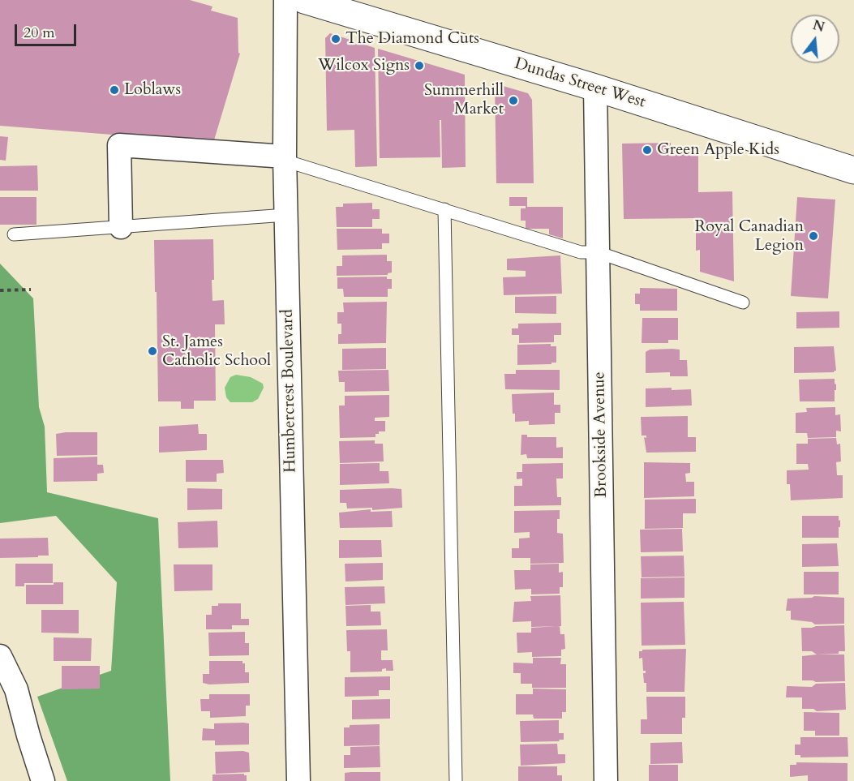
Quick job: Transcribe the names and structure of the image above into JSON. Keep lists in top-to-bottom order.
{
  "streets": {
    "main road": ["Dundas Street West"],
    "street": ["Humbercrest Boulevard", "Brookside Avenue"]
  },
  "crossings": [
    ["Dundas Street West", "Brookside Avenue"]
  ],
  "places": [
    "The Diamond Cuts",
    "Wilcox Signs",
    "Loblaws",
    "Summerhill Market",
    "Green Apple Kids",
    "Royal Canadian Legion",
    "St. James Catholic School"
  ],
  "scale_bar": "20 m",
  "north": "top"
}
